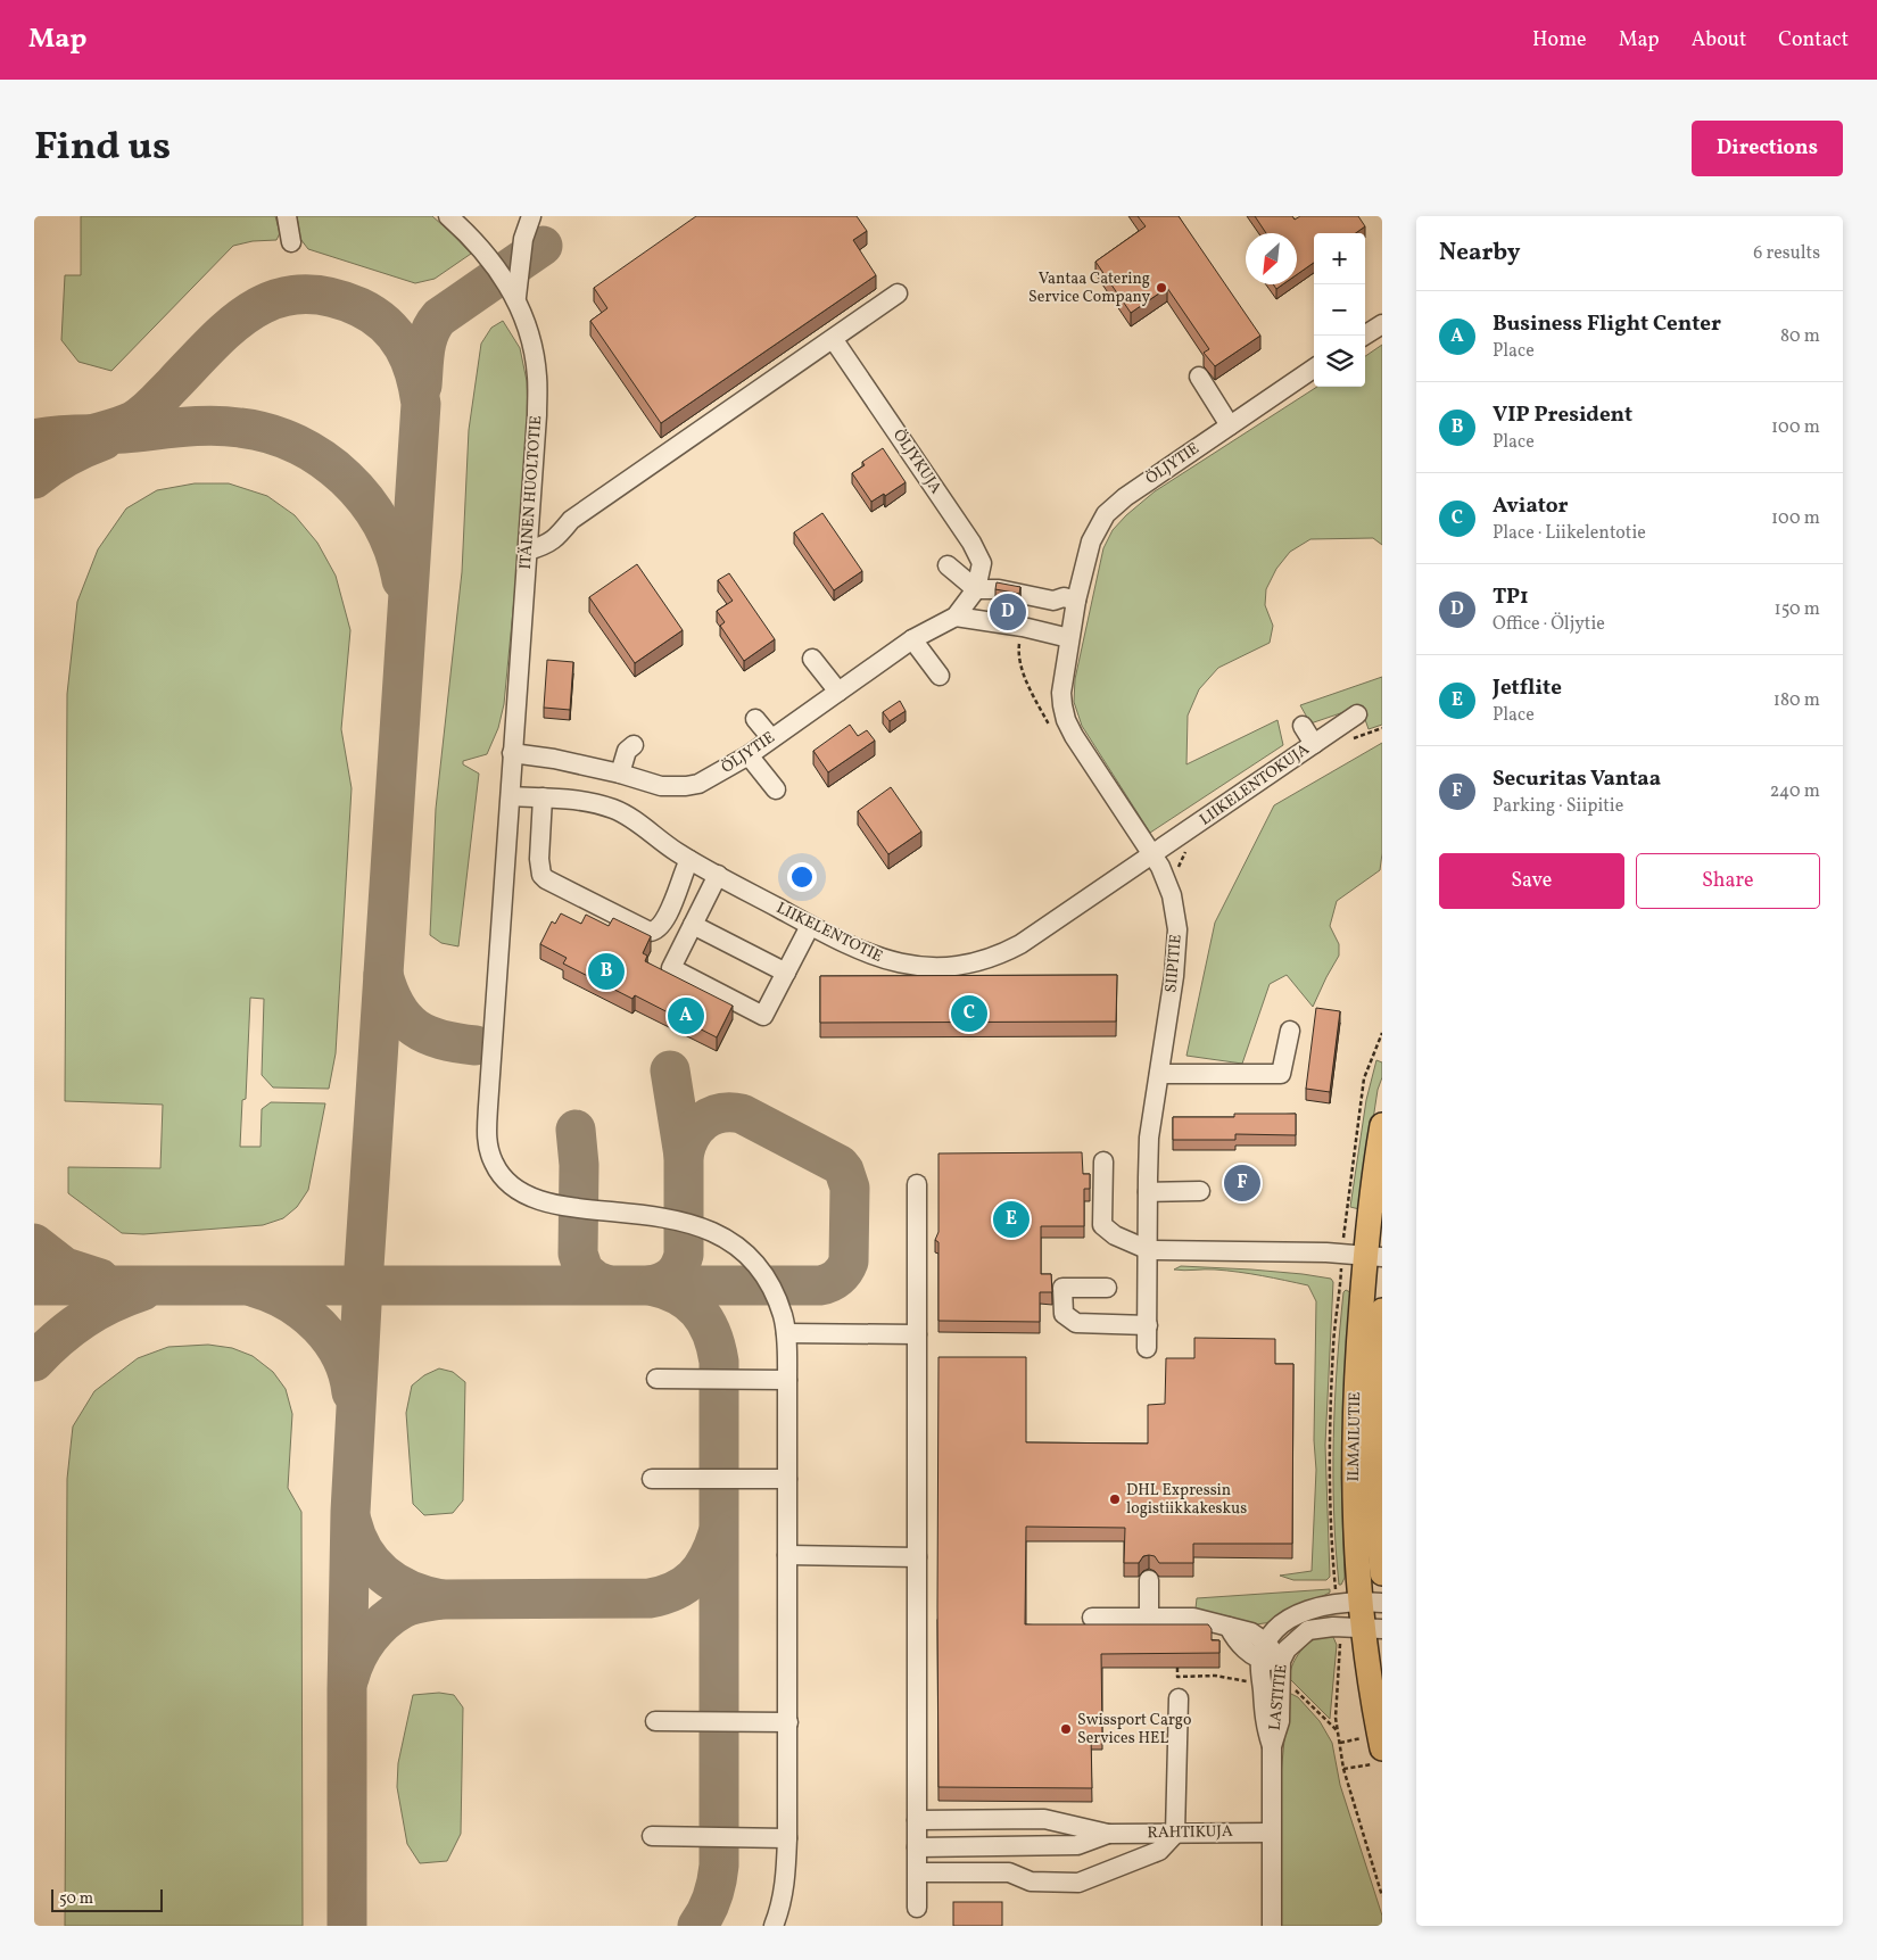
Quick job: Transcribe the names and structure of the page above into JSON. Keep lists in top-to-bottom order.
{
  "streets": {
    "main road": ["ILMAILUTIE"],
    "street": [
      "ÖLJYKUJA",
      "ÖLJYTIE",
      "ITÄINEN HUOLTOTIE",
      "LIIKELENTOKUJA",
      "LIIKELENTOTIE",
      "SIIPITIE",
      "LASTITIE",
      "RAHTIKUJA"
    ]
  },
  "crossings": [
    ["ÖLJYKUJA", "ÖLJYTIE"],
    ["ÖLJYTIE", "ITÄINEN HUOLTOTIE"],
    ["ÖLJYTIE", "SIIPITIE"],
    ["ITÄINEN HUOLTOTIE", "LIIKELENTOTIE"],
    ["LIIKELENTOKUJA", "LIIKELENTOTIE"],
    ["LIIKELENTOKUJA", "SIIPITIE"],
    ["LIIKELENTOTIE", "SIIPITIE"],
    ["ILMAILUTIE", "LASTITIE"],
    ["LASTITIE", "RAHTIKUJA"]
  ],
  "places": ["Vantaa Catering Service Company", "DHL Expressin logistiikkakeskus", "Swissport Cargo Services HEL"],
  "scale_bar": "50 m",
  "north": "bottom left",
  "page": {
    "header": "Map",
    "nav": [
      "Home",
      "Map",
      "About",
      "Contact"
    ],
    "title": "Find us",
    "buttons": [
      "Directions",
      ["Save", "Share"]
    ],
    "heading": ["Nearby", "6 results"],
    "map_buttons": ["+", "−"],
    "list": [
      {
        "mark": "A",
        "name": "Business Flight Center",
        "note": "Place",
        "value": "80 m"
      },
      {
        "mark": "B",
        "name": "VIP President",
        "note": "Place",
        "value": "100 m"
      },
      {
        "mark": "C",
        "name": "Aviator",
        "note": "Place · Liikelentotie",
        "value": "100 m"
      },
      {
        "mark": "D",
        "name": "TP1",
        "note": "Office · Öljytie",
        "value": "150 m"
      },
      {
        "mark": "E",
        "name": "Jetflite",
        "note": "Place",
        "value": "180 m"
      },
      {
        "mark": "F",
        "name": "Securitas Vantaa",
        "note": "Parking · Siipitie",
        "value": "240 m"
      }
    ],
    "pins": [
      "D",
      "B",
      "C",
      "A",
      "F",
      "E"
    ],
    "scale": "50 m"
  }
}
